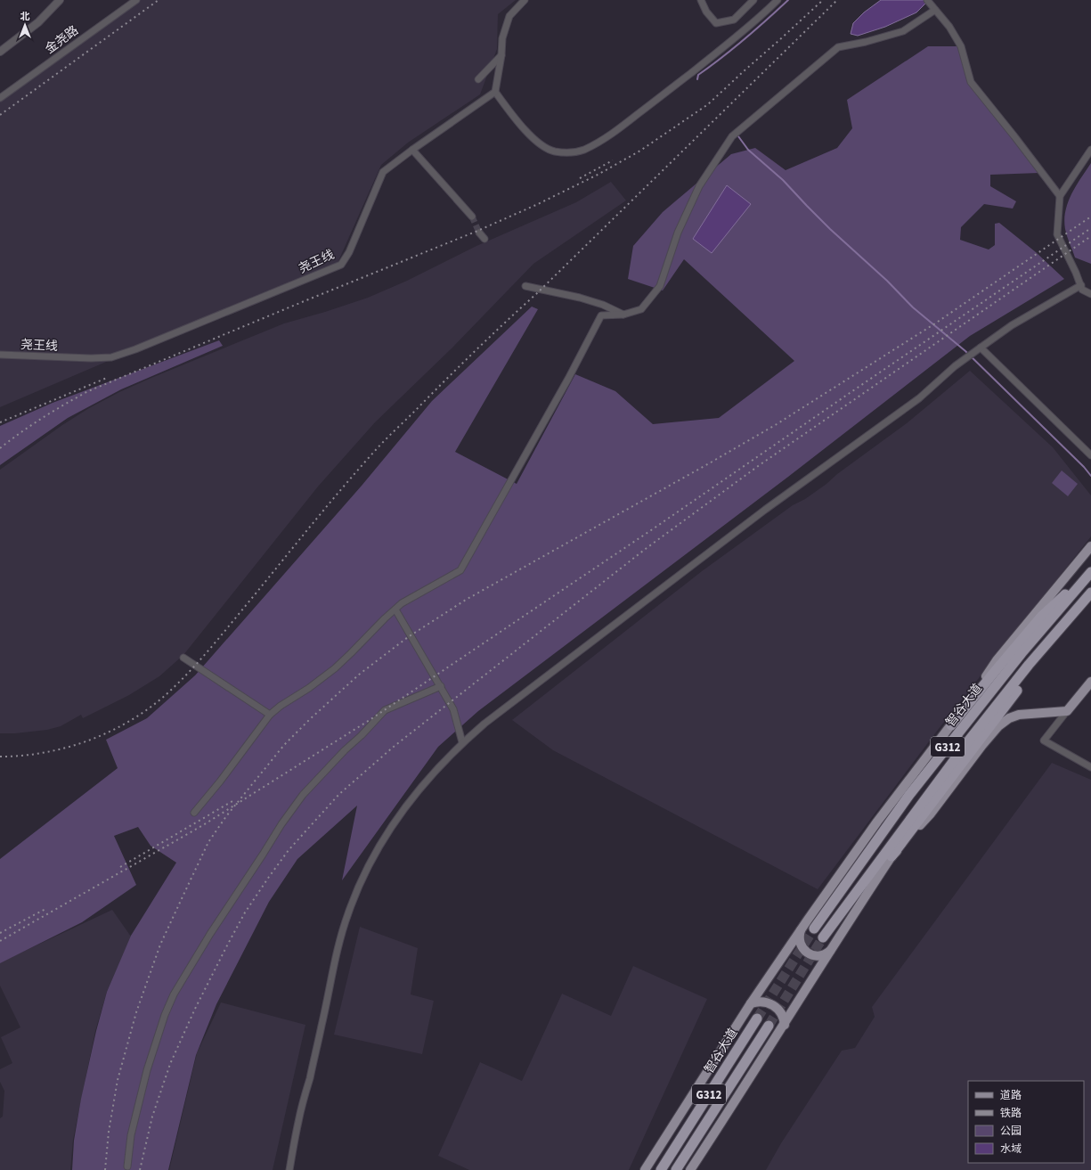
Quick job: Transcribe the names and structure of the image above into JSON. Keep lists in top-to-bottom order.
{
  "streets": {
    "highway": ["智谷大道", "G312"],
    "street": ["金尧路", "尧王线"]
  },
  "legend": [
    "道路",
    "铁路",
    "公园",
    "水域"
  ],
  "north": "top"
}
